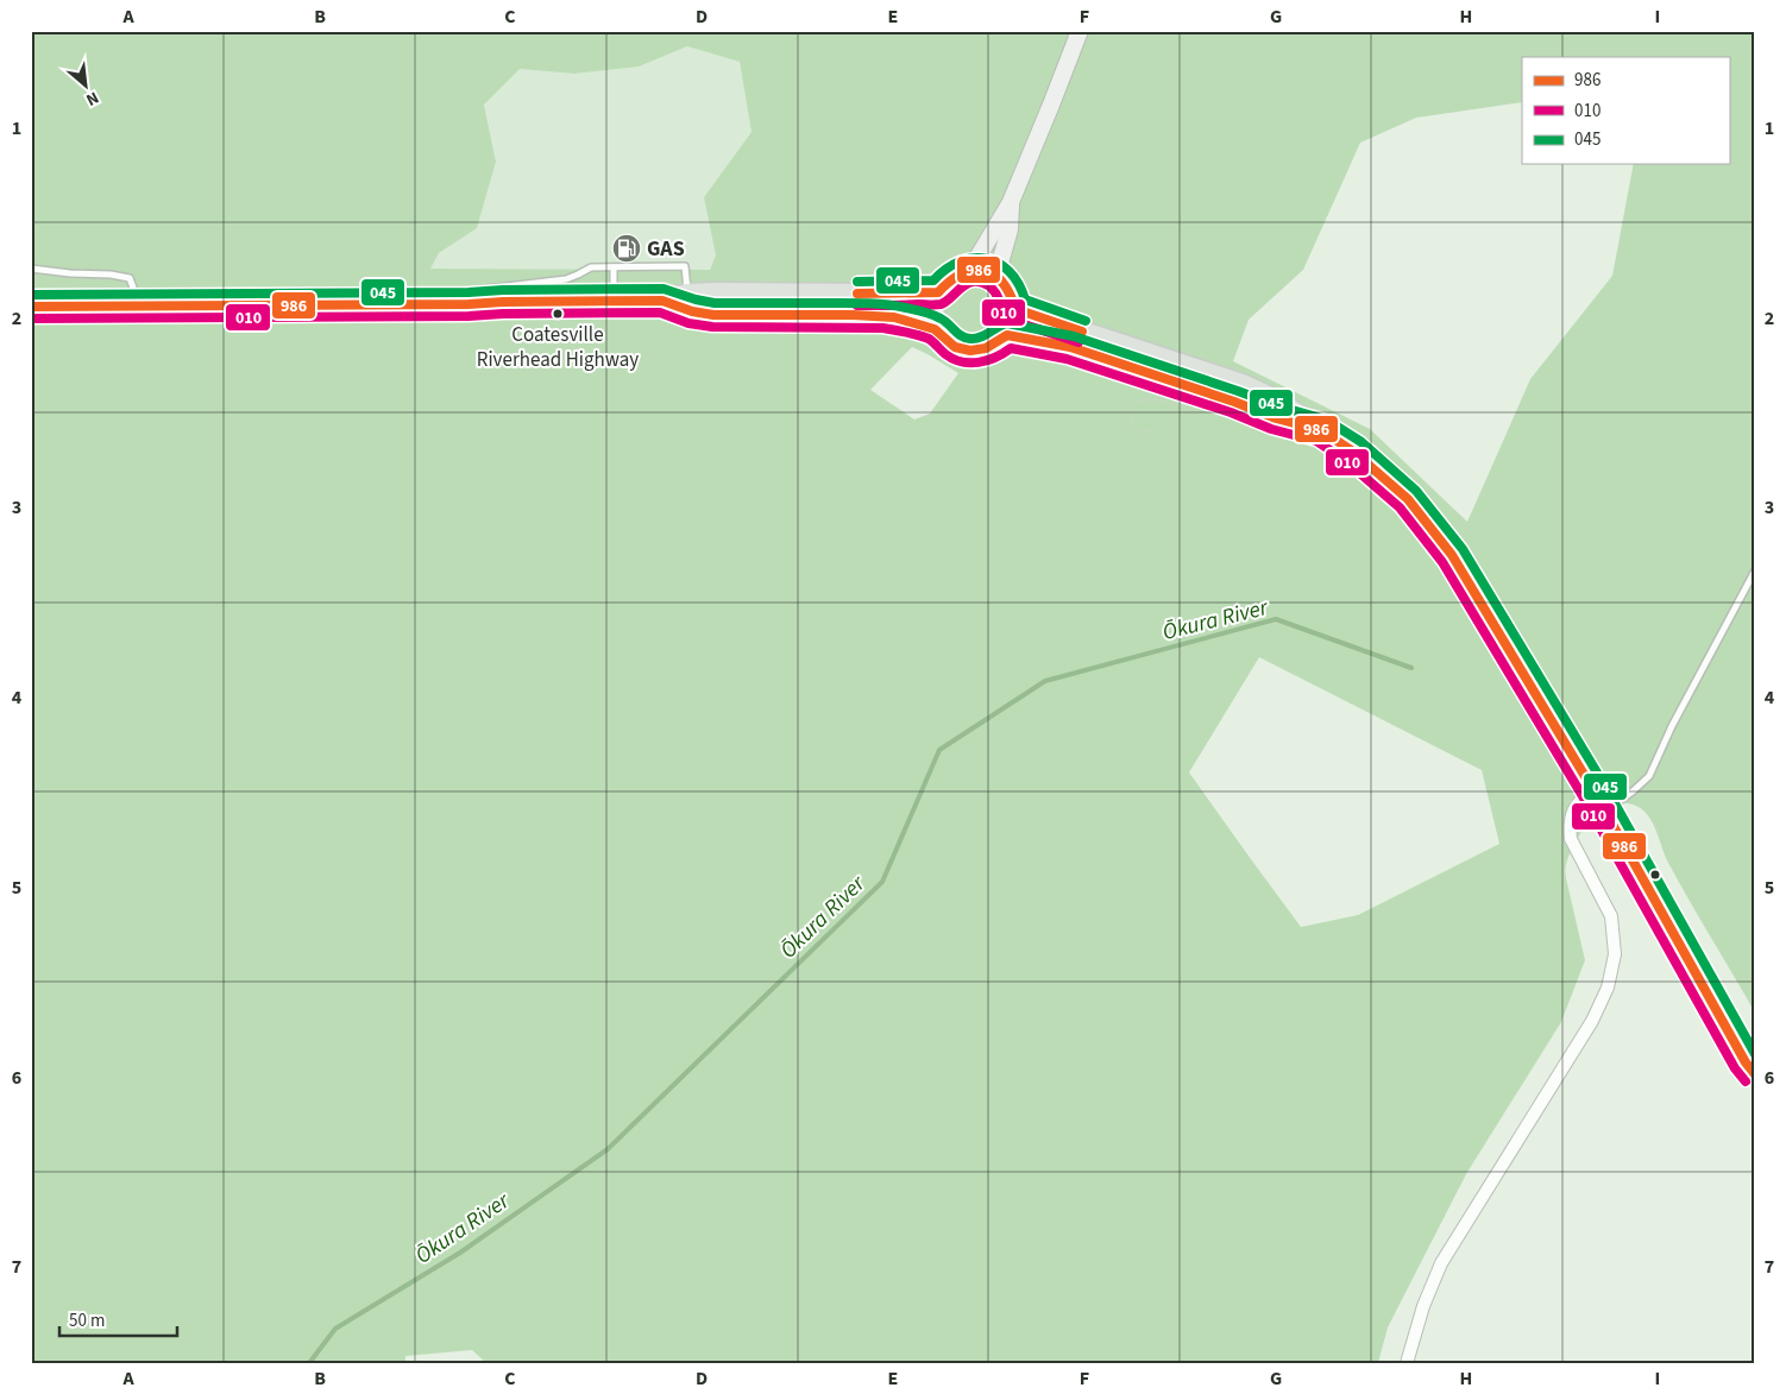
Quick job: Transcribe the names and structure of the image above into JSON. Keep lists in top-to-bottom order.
{
  "water": ["Ōkura River"],
  "places": {
    "fuel station": ["GAS"],
    "other": ["Coatesville Riverhead Highway"]
  },
  "lines": ["transit line 045", "transit line 986", "transit line 010"],
  "legend": ["986", "010", "045"],
  "scale_bar": "50 m",
  "north": "bottom right",
  "grid": {
    "columns": [
      "A",
      "B",
      "C",
      "D",
      "E",
      "F",
      "G",
      "H",
      "I"
    ],
    "rows": [
      "1",
      "2",
      "3",
      "4",
      "5",
      "6",
      "7"
    ]
  }
}
